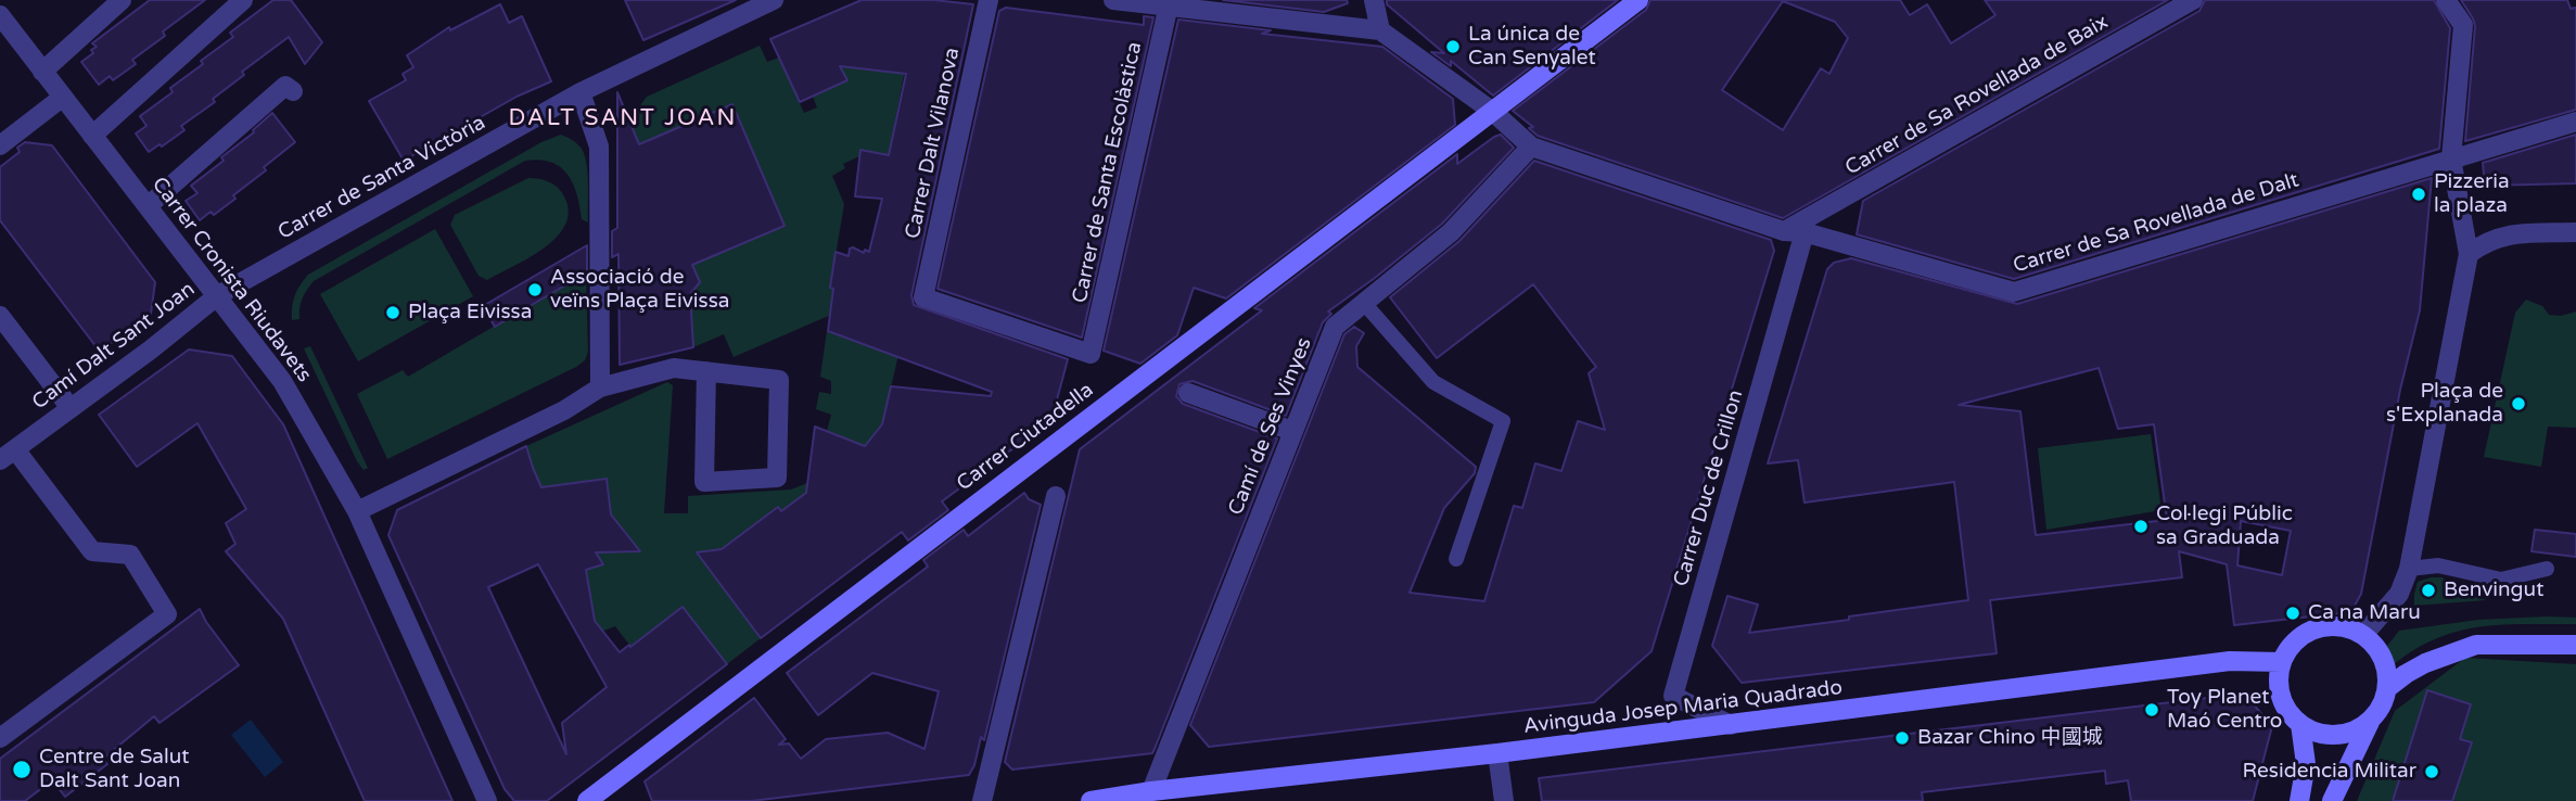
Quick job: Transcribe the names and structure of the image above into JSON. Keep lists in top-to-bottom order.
{
  "streets": {
    "street": [
      "Carrer de Sa Rovellada de Baix",
      "Carrer Dalt Vilanova",
      "Carrer de Santa Escolàstica",
      "Carrer de Santa Victòria",
      "Carrer de Sa Rovellada de Dalt",
      "Carrer Cronista Riudavets",
      "Camí Dalt Sant Joan",
      "Camí de Ses Vinyes",
      "Carrer Ciutadella",
      "Carrer Duc de Crillon",
      "Avinguda Josep Maria Quadrado"
    ]
  },
  "crossings": [
    ["Carrer de Sa Rovellada de Baix", "Carrer de Sa Rovellada de Dalt"],
    ["Carrer Dalt Vilanova", "Carrer de Santa Escolàstica"],
    ["Carrer de Santa Victòria", "Carrer Cronista Riudavets"],
    ["Carrer de Santa Victòria", "Camí Dalt Sant Joan"],
    ["Carrer de Sa Rovellada de Dalt", "Camí de Ses Vinyes"],
    ["Carrer de Sa Rovellada de Dalt", "Carrer Duc de Crillon"],
    ["Carrer Cronista Riudavets", "Camí Dalt Sant Joan"],
    ["Camí de Ses Vinyes", "Avinguda Josep Maria Quadrado"],
    ["Carrer Duc de Crillon", "Avinguda Josep Maria Quadrado"]
  ],
  "districts": ["DALT SANT JOAN"],
  "places": [
    "La única de Can Senyalet",
    "Pizzeria la plaza",
    "Associació de veïns Plaça Eivissa",
    "Plaça Eivissa",
    "Plaça de s'Explanada",
    "Col·legi Públic sa Graduada",
    "Benvingut",
    "Ca na Maru",
    "Toy Planet Maó Centro",
    "Bazar Chino 中國城",
    "Centre de Salut Dalt Sant Joan",
    "Residencia Militar"
  ]
}
